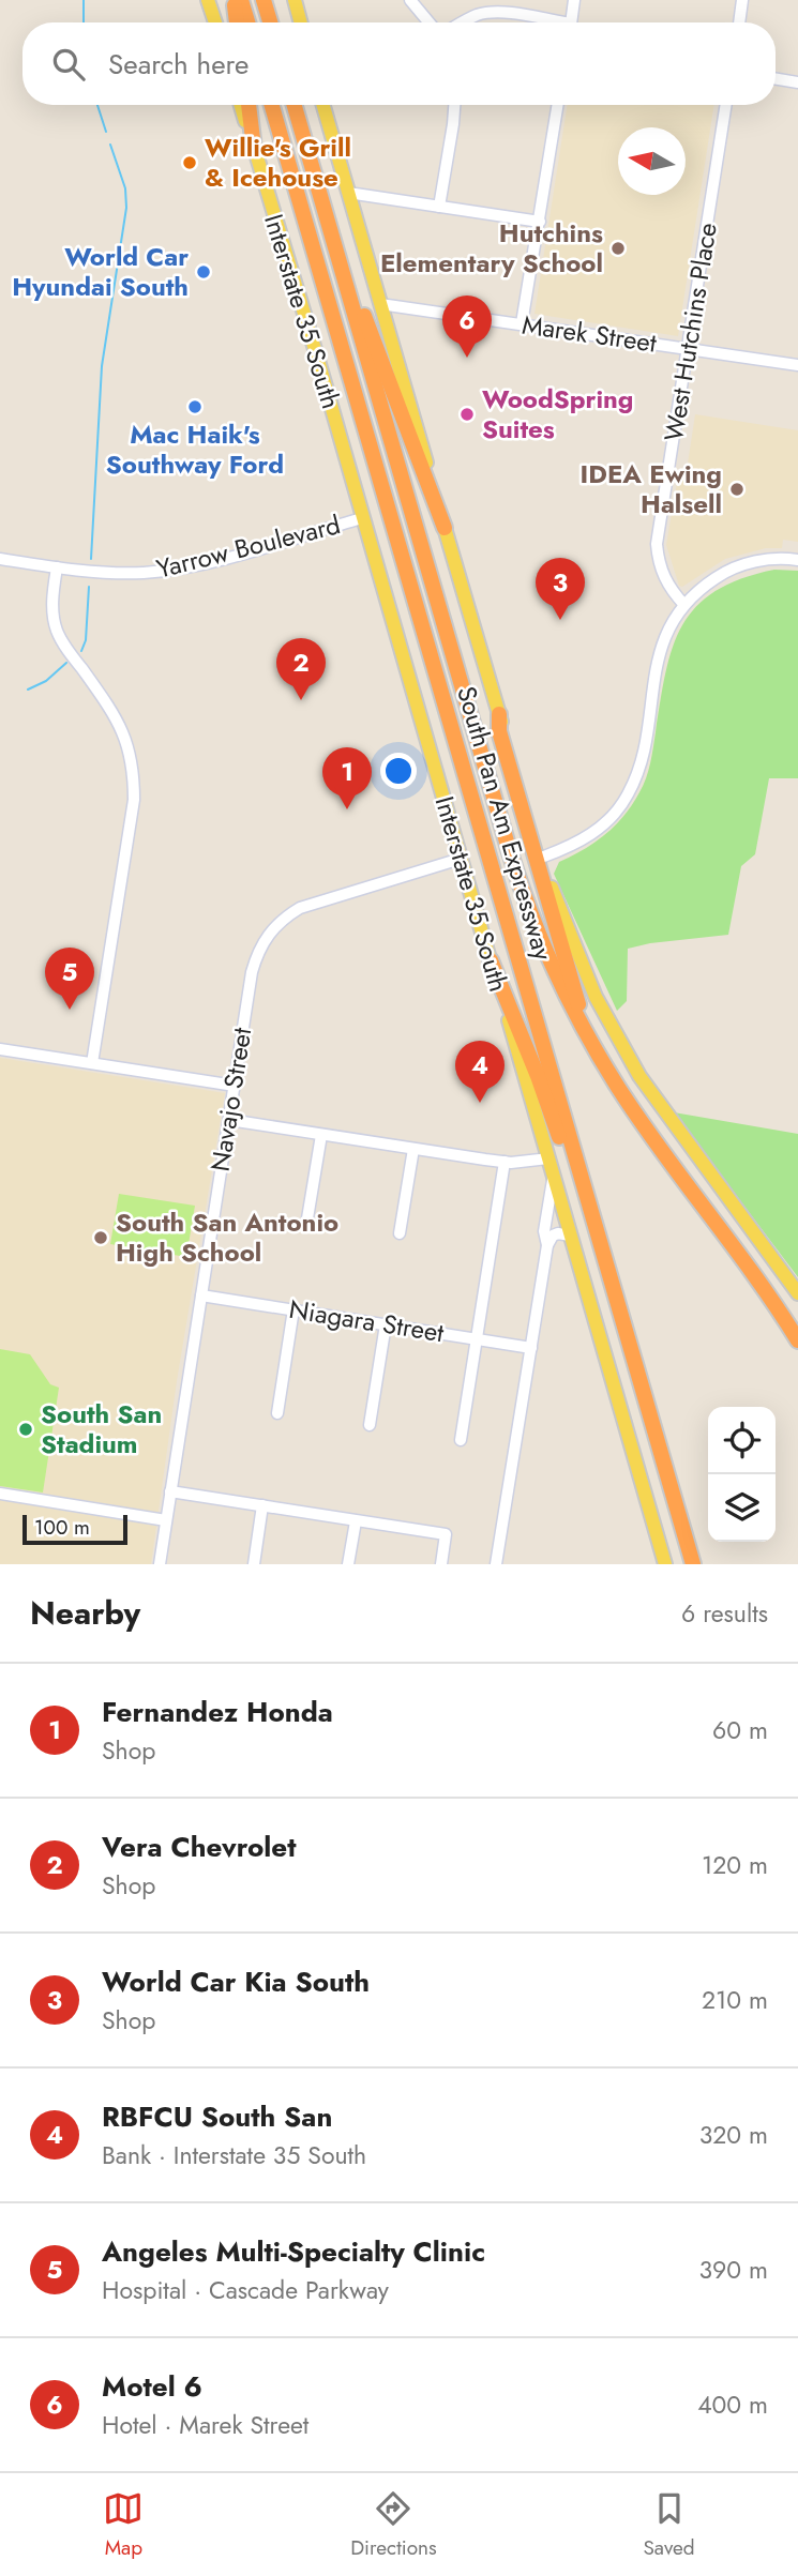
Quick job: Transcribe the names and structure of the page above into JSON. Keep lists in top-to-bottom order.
{
  "streets": {
    "highway": ["South Pan Am Expressway"],
    "main road": ["Interstate 35 South"],
    "street": [
      "West Hutchins Place",
      "Marek Street",
      "Yarrow Boulevard",
      "Navajo Street",
      "Niagara Street"
    ]
  },
  "crossings": [
    ["Interstate 35 South", "Yarrow Boulevard"],
    ["Interstate 35 South", "Navajo Street"],
    ["West Hutchins Place", "Marek Street"],
    ["Navajo Street", "Niagara Street"]
  ],
  "places": [
    "Willie's Grill & Icehouse",
    "Hutchins Elementary School",
    "World Car Hyundai South",
    "Mac Haik's Southway Ford",
    "WoodSpring Suites",
    "IDEA Ewing Halsell",
    "South San Antonio High School",
    "South San Stadium"
  ],
  "scale_bar": "100 m",
  "north": "left",
  "page": {
    "search": "Search here",
    "pins": [
      "6",
      "3",
      "2",
      "1",
      "5",
      "4"
    ],
    "scale": "100 m",
    "heading": ["Nearby", "6 results"],
    "list": [
      {
        "mark": "1",
        "name": "Fernandez Honda",
        "note": "Shop",
        "value": "60 m"
      },
      {
        "mark": "2",
        "name": "Vera Chevrolet",
        "note": "Shop",
        "value": "120 m"
      },
      {
        "mark": "3",
        "name": "World Car Kia South",
        "note": "Shop",
        "value": "210 m"
      },
      {
        "mark": "4",
        "name": "RBFCU South San",
        "note": "Bank · Interstate 35 South",
        "value": "320 m"
      },
      {
        "mark": "5",
        "name": "Angeles Multi-Specialty Clinic",
        "note": "Hospital · Cascade Parkway",
        "value": "390 m"
      },
      {
        "mark": "6",
        "name": "Motel 6",
        "note": "Hotel · Marek Street",
        "value": "400 m"
      }
    ],
    "nav": ["Map", "Directions", "Saved"]
  }
}
